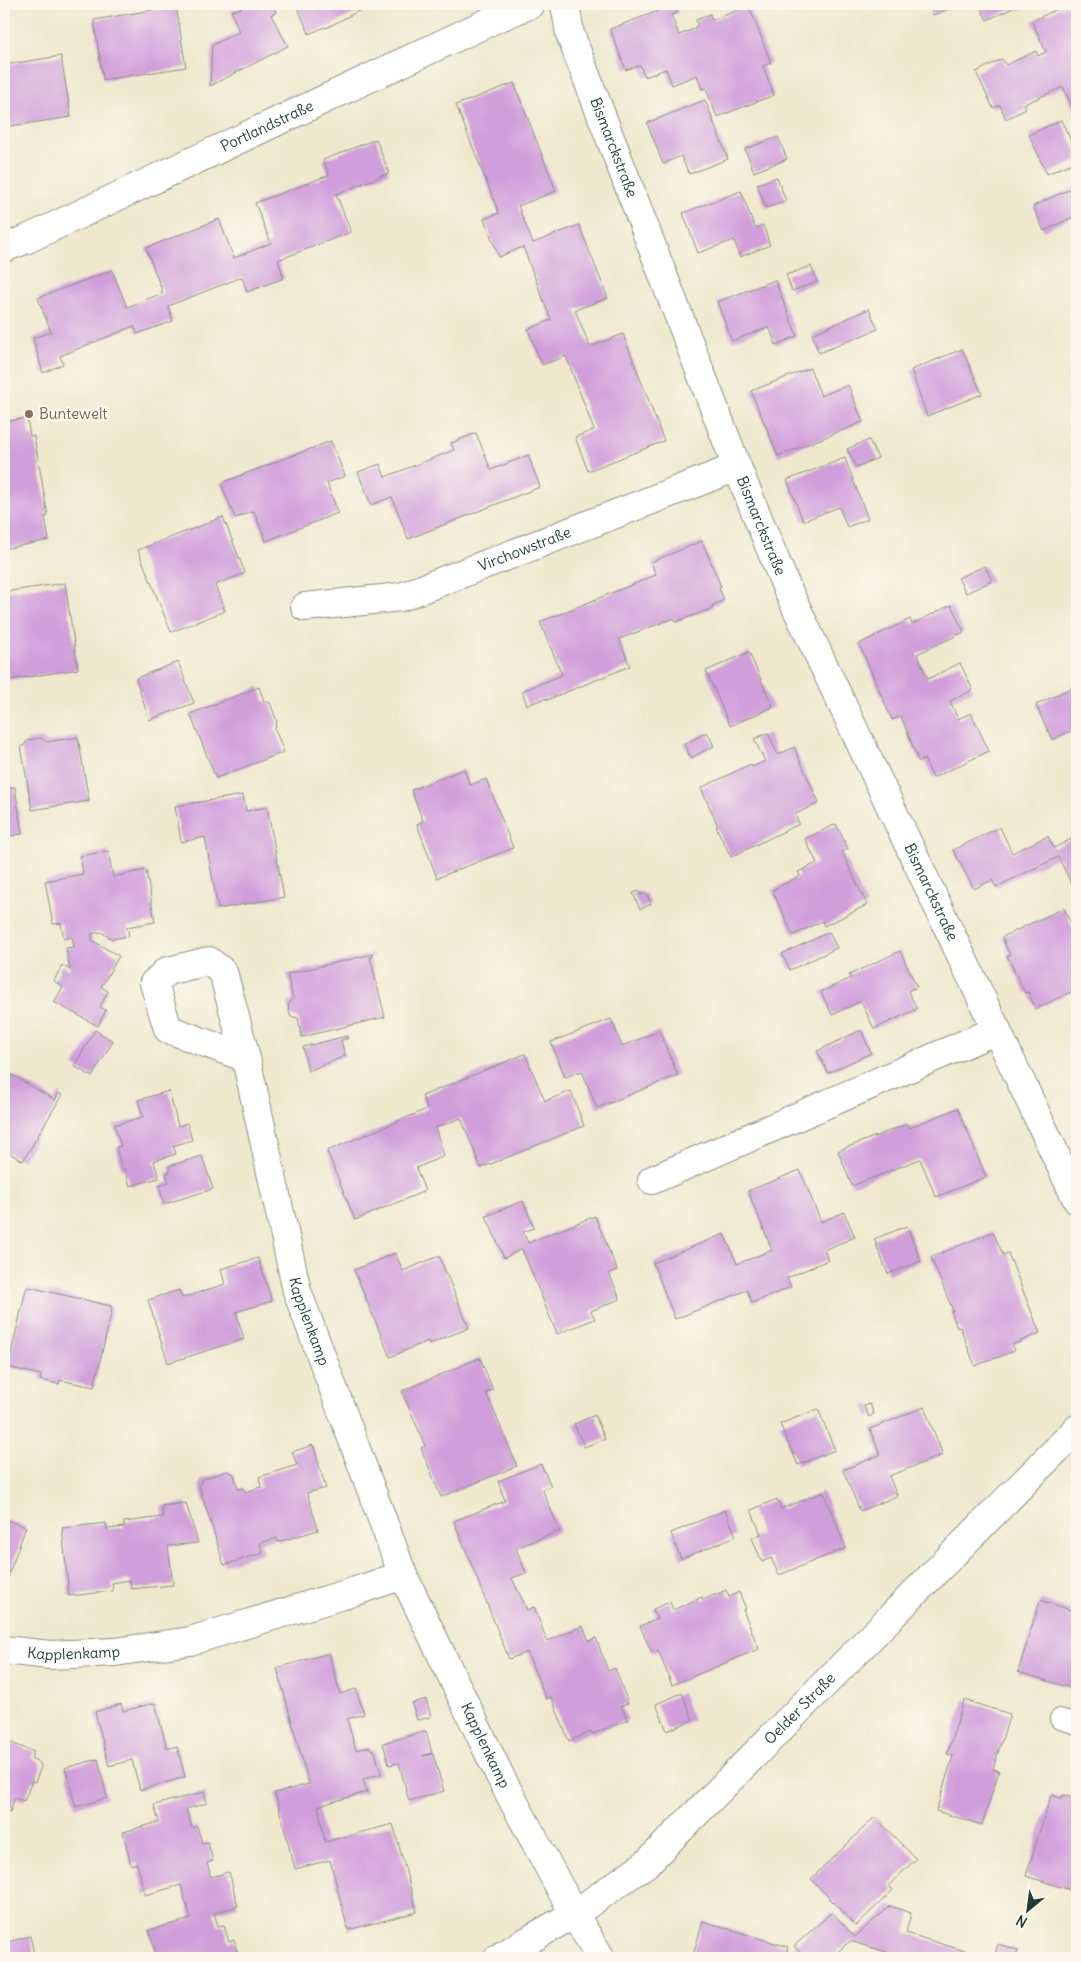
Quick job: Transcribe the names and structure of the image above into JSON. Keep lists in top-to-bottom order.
{
  "streets": {
    "street": [
      "Portlandstraße",
      "Bismarckstraße",
      "Virchowstraße",
      "Kapplenkamp",
      "Oelder Straße"
    ]
  },
  "crossings": [
    ["Bismarckstraße", "Virchowstraße"],
    ["Kapplenkamp", "Oelder Straße"]
  ],
  "places": ["Buntewelt"],
  "north": "bottom left"
}
